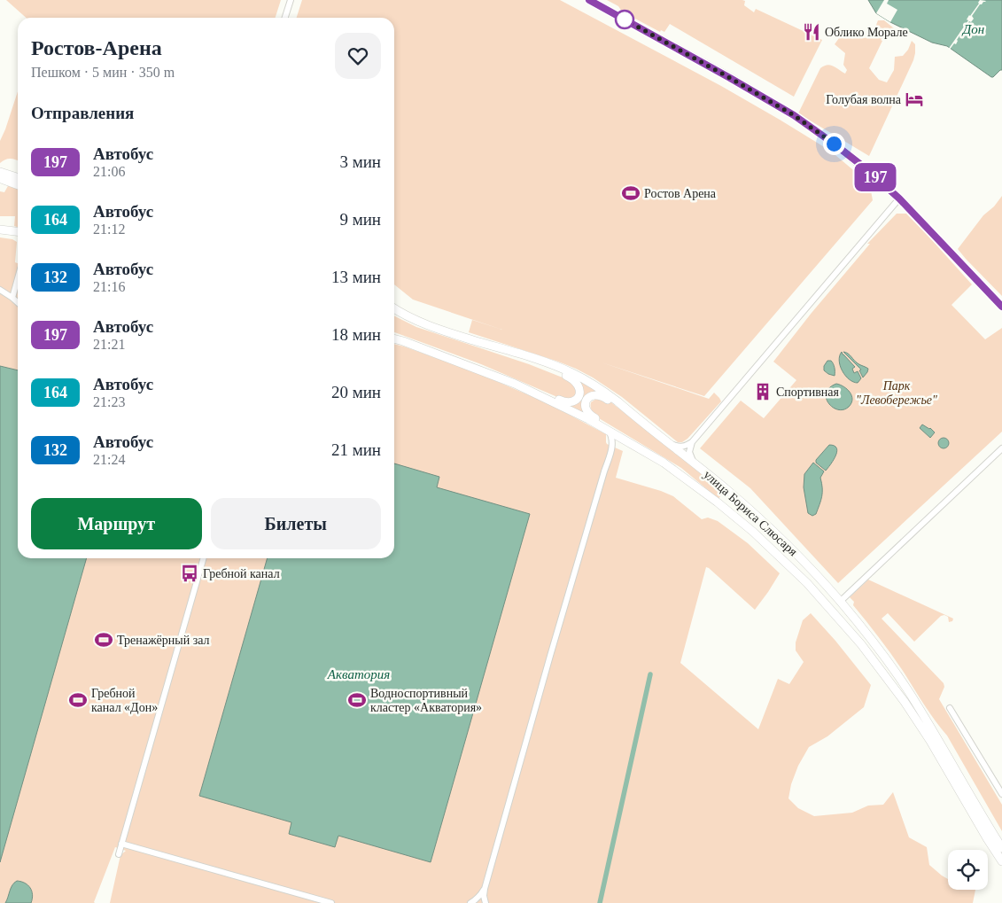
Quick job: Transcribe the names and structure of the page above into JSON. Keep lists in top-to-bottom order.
{
  "streets": {
    "main road": ["улица Бориса Слюсаря"]
  },
  "water": ["Дон", "Акватория"],
  "parks": ["Парк \"Левобережье\""],
  "places": {
    "restaurant": ["Облико Морале"],
    "hotel": ["Голубая волна"],
    "sports": [
      "Ростов Арена",
      "Тренажёрный зал",
      "Гребной канал «Дон»",
      "Водноспортивный кластер «Акватория»"
    ],
    "building": ["Спортивная"],
    "bus stop": ["Гребной канал"]
  },
  "lines": ["bus line 197"],
  "page": {
    "on_map": "197",
    "heading": [
      ["Ростов-Арена", "Пешком · 5 мин · 350 m"],
      "Отправления"
    ],
    "list": [
      {
        "mark": "197",
        "name": "Автобус",
        "note": "21:06",
        "value": "3 мин"
      },
      {
        "mark": "164",
        "name": "Автобус",
        "note": "21:12",
        "value": "9 мин"
      },
      {
        "mark": "132",
        "name": "Автобус",
        "note": "21:16",
        "value": "13 мин"
      },
      {
        "mark": "197",
        "name": "Автобус",
        "note": "21:21",
        "value": "18 мин"
      },
      {
        "mark": "164",
        "name": "Автобус",
        "note": "21:23",
        "value": "20 мин"
      },
      {
        "mark": "132",
        "name": "Автобус",
        "note": "21:24",
        "value": "21 мин"
      }
    ],
    "buttons": ["Маршрут", "Билеты"]
  }
}
